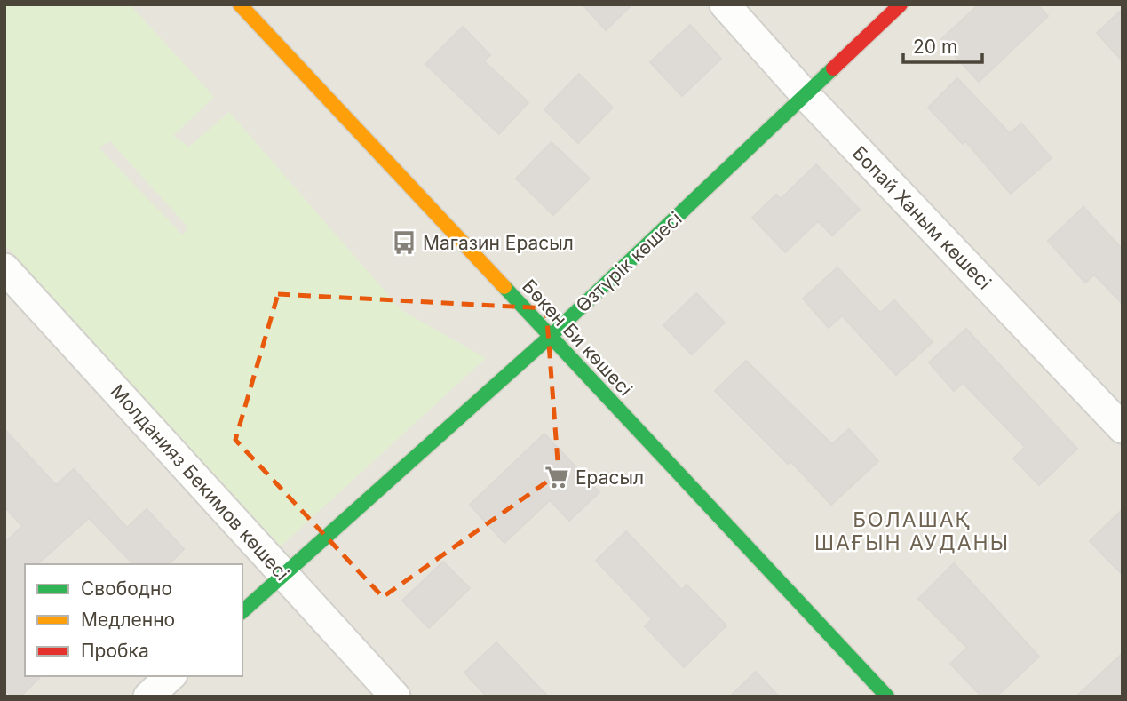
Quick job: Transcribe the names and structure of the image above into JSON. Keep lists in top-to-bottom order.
{
  "streets": {
    "street": [
      "Бопай Ханым көшесі",
      "Өзтүрік көшесі",
      "Бөкен Би көшесі",
      "Молданияз Бекимов көшесі"
    ]
  },
  "crossings": [
    ["Бопай Ханым көшесі", "Өзтүрік көшесі"],
    ["Өзтүрік көшесі", "Бөкен Би көшесі"],
    ["Өзтүрік көшесі", "Молданияз Бекимов көшесі"]
  ],
  "districts": ["БОЛАШАҚ ШАҒЫН АУДАНЫ"],
  "places": {
    "bus stop": ["Магазин Ерасыл"],
    "supermarket": ["Ерасыл"]
  },
  "legend": ["Свободно", "Медленно", "Пробка"],
  "scale_bar": "20 m"
}
